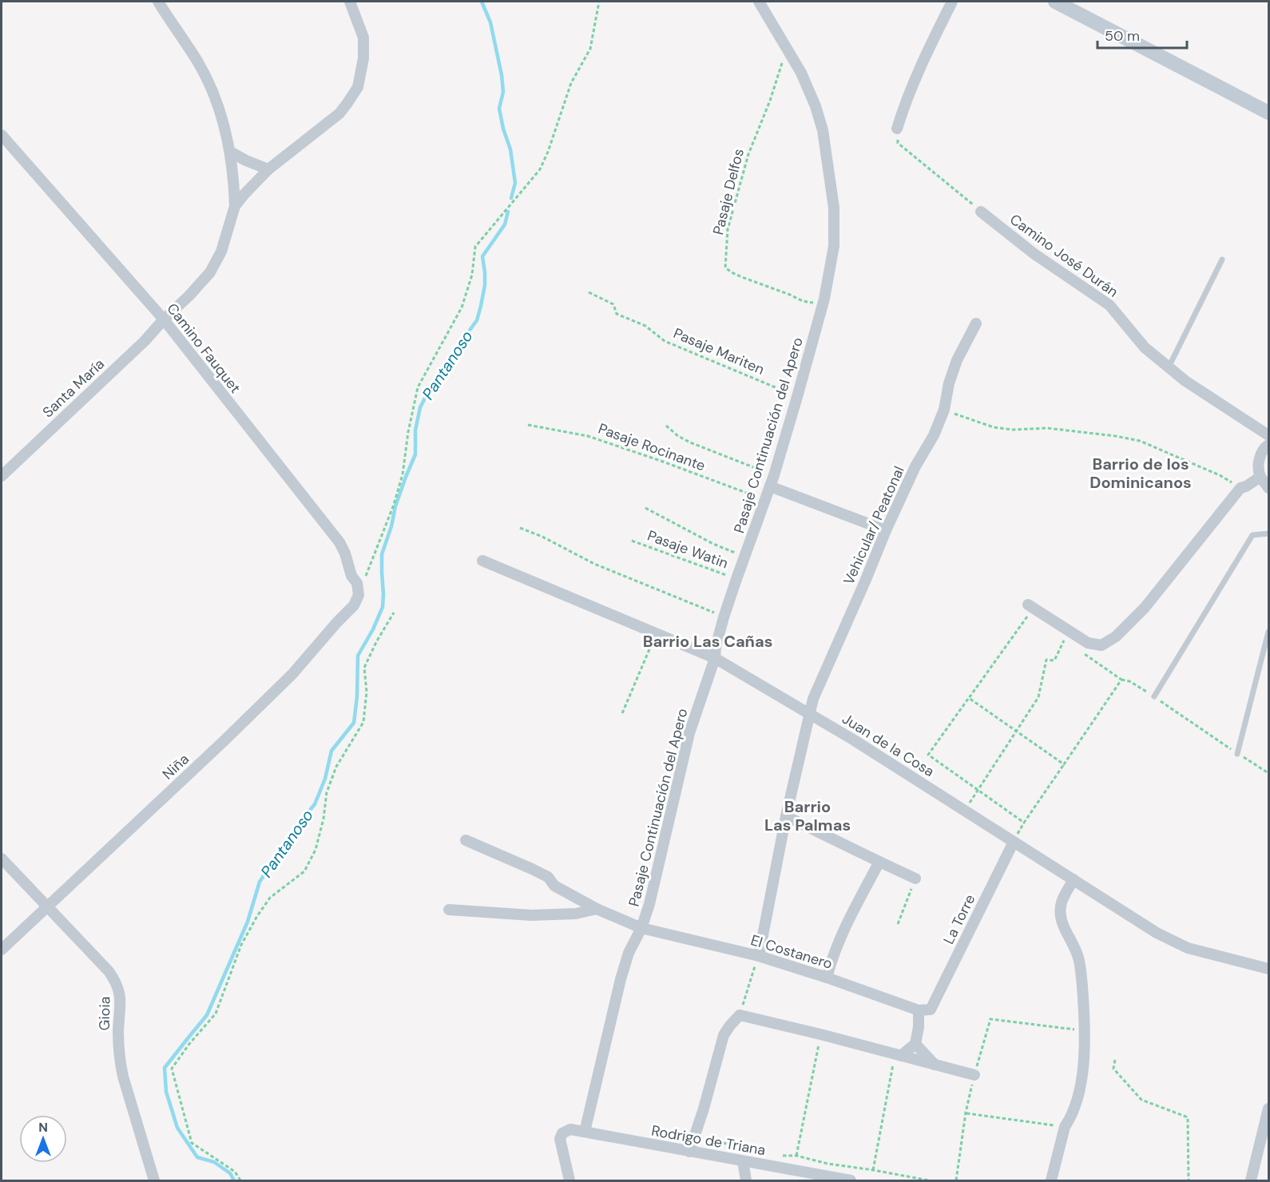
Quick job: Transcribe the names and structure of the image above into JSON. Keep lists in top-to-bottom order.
{
  "streets": {
    "street": [
      "Camino José Durán",
      "Camino Fauquet",
      "Santa María",
      "Pasaje Continuación del Apero",
      "Vehicular/ Peatonal",
      "Juan de la Cosa",
      "Niña",
      "La Torre",
      "El Costanero",
      "Gioia",
      "Rodrigo de Triana"
    ],
    "path": [
      "Pasaje Delfos",
      "Pasaje Mariten",
      "Pasaje Rocinante",
      "Pasaje Watin"
    ]
  },
  "crossings": [
    ["Pasaje Delfos", "Pasaje Continuación del Apero"],
    ["Camino Fauquet", "Santa María"],
    ["Camino Fauquet", "Niña"],
    ["Pasaje Mariten", "Pasaje Continuación del Apero"],
    ["Pasaje Continuación del Apero", "Pasaje Rocinante"],
    ["Pasaje Continuación del Apero", "Pasaje Watin"],
    ["Pasaje Continuación del Apero", "Juan de la Cosa"],
    ["Pasaje Continuación del Apero", "El Costanero"],
    ["Pasaje Continuación del Apero", "Rodrigo de Triana"],
    ["Vehicular/ Peatonal", "Juan de la Cosa"],
    ["Vehicular/ Peatonal", "El Costanero"],
    ["Juan de la Cosa", "La Torre"],
    ["Niña", "Gioia"],
    ["La Torre", "El Costanero"]
  ],
  "districts": ["Barrio de los Dominicanos", "Barrio Las Cañas", "Barrio Las Palmas"],
  "water": ["Pantanoso"],
  "scale_bar": "50 m",
  "north": "top"
}
